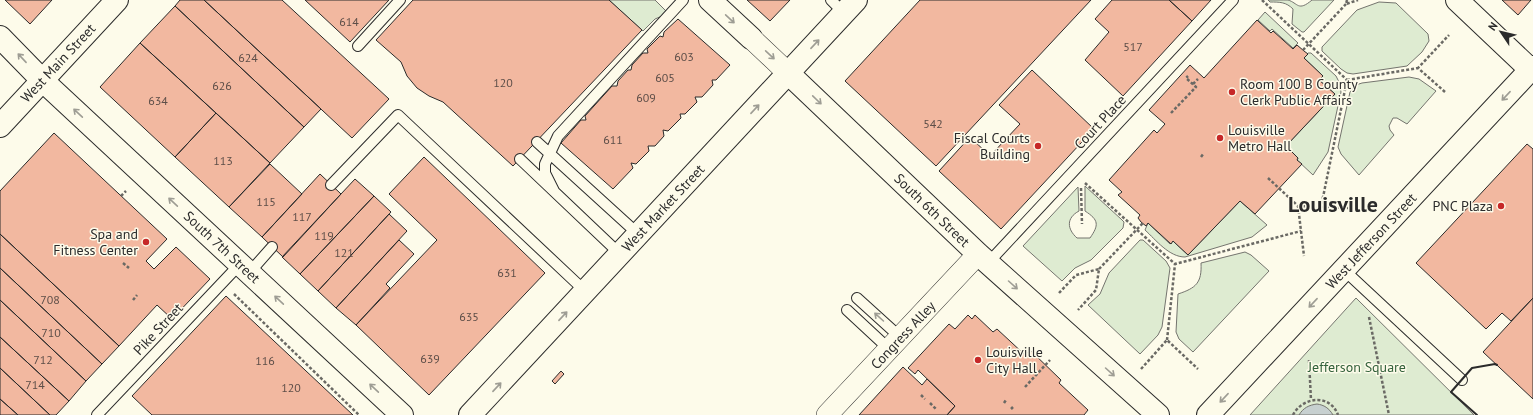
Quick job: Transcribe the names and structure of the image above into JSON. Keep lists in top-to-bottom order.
{
  "streets": {
    "main road": [
      "West Main Street",
      "West Market Street",
      "South 6th Street",
      "West Jefferson Street",
      "South 7th Street"
    ],
    "street": ["Congress Alley"],
    "lane": ["Court Place", "Pike Street"]
  },
  "crossings": [
    ["West Main Street", "South 7th Street"],
    ["Court Place", "South 6th Street"],
    ["Court Place", "Congress Alley"],
    ["West Market Street", "South 6th Street"],
    ["South 6th Street", "Congress Alley"],
    ["South 7th Street", "Pike Street"]
  ],
  "one_way": [
    "West Market Street",
    "South 6th Street",
    "West Jefferson Street",
    "South 7th Street"
  ],
  "districts": ["Louisville"],
  "parks": ["Jefferson Square"],
  "places": [
    "Room 100 B County Clerk Public Affairs",
    "Louisville Metro Hall",
    "Fiscal Courts Building",
    "PNC Plaza",
    "Spa and Fitness Center",
    "Louisville City Hall"
  ],
  "house_numbers": [
    "614",
    "517",
    "603",
    "624",
    "605",
    "120",
    "626",
    "609",
    "634",
    "542",
    "611",
    "113",
    "115",
    "117",
    "119",
    "121",
    "631",
    "708",
    "635",
    "710",
    "639",
    "712",
    "116",
    "714",
    "120"
  ],
  "north": "top left"
}
